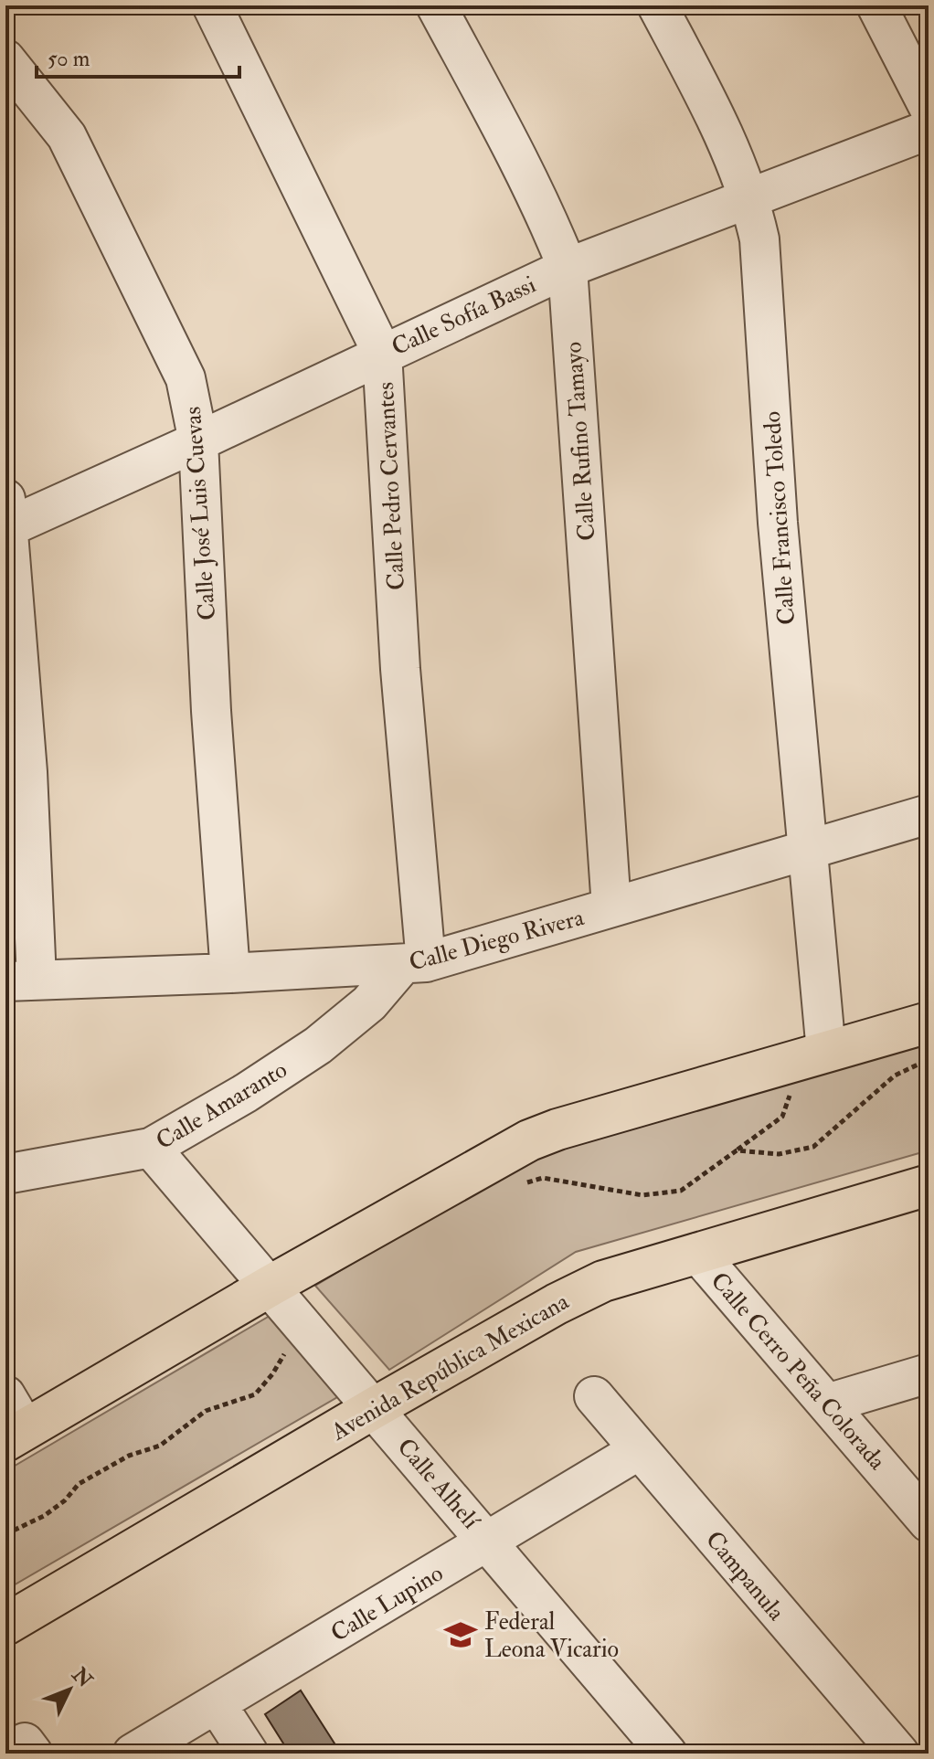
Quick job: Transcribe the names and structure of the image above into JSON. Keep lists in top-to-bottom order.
{
  "streets": {
    "main road": ["Avenida República Mexicana"],
    "street": [
      "Calle Sofía Bassi",
      "Calle Rufino Tamayo",
      "Calle Pedro Cervantes",
      "Calle José Luis Cuevas",
      "Calle Francisco Toledo",
      "Calle Diego Rivera",
      "Calle Amaranto",
      "Calle Cerro Peña Colorada",
      "Calle Alhelí",
      "Campanula",
      "Calle Lupino"
    ]
  },
  "crossings": [
    ["Calle Sofía Bassi", "Calle Rufino Tamayo"],
    ["Calle Sofía Bassi", "Calle Pedro Cervantes"],
    ["Calle Sofía Bassi", "Calle José Luis Cuevas"],
    ["Calle Sofía Bassi", "Calle Francisco Toledo"],
    ["Calle Rufino Tamayo", "Calle Diego Rivera"],
    ["Calle Pedro Cervantes", "Calle Diego Rivera"],
    ["Calle Pedro Cervantes", "Calle Amaranto"],
    ["Calle José Luis Cuevas", "Calle Diego Rivera"],
    ["Calle Francisco Toledo", "Calle Diego Rivera"],
    ["Calle Diego Rivera", "Calle Amaranto"],
    ["Calle Amaranto", "Calle Alhelí"],
    ["Avenida República Mexicana", "Calle Cerro Peña Colorada"],
    ["Avenida República Mexicana", "Calle Alhelí"],
    ["Calle Alhelí", "Calle Lupino"],
    ["Campanula", "Calle Lupino"]
  ],
  "places": {
    "school or university": ["Federal Leona Vicario"]
  },
  "scale_bar": "50 m",
  "north": "top right"
}
